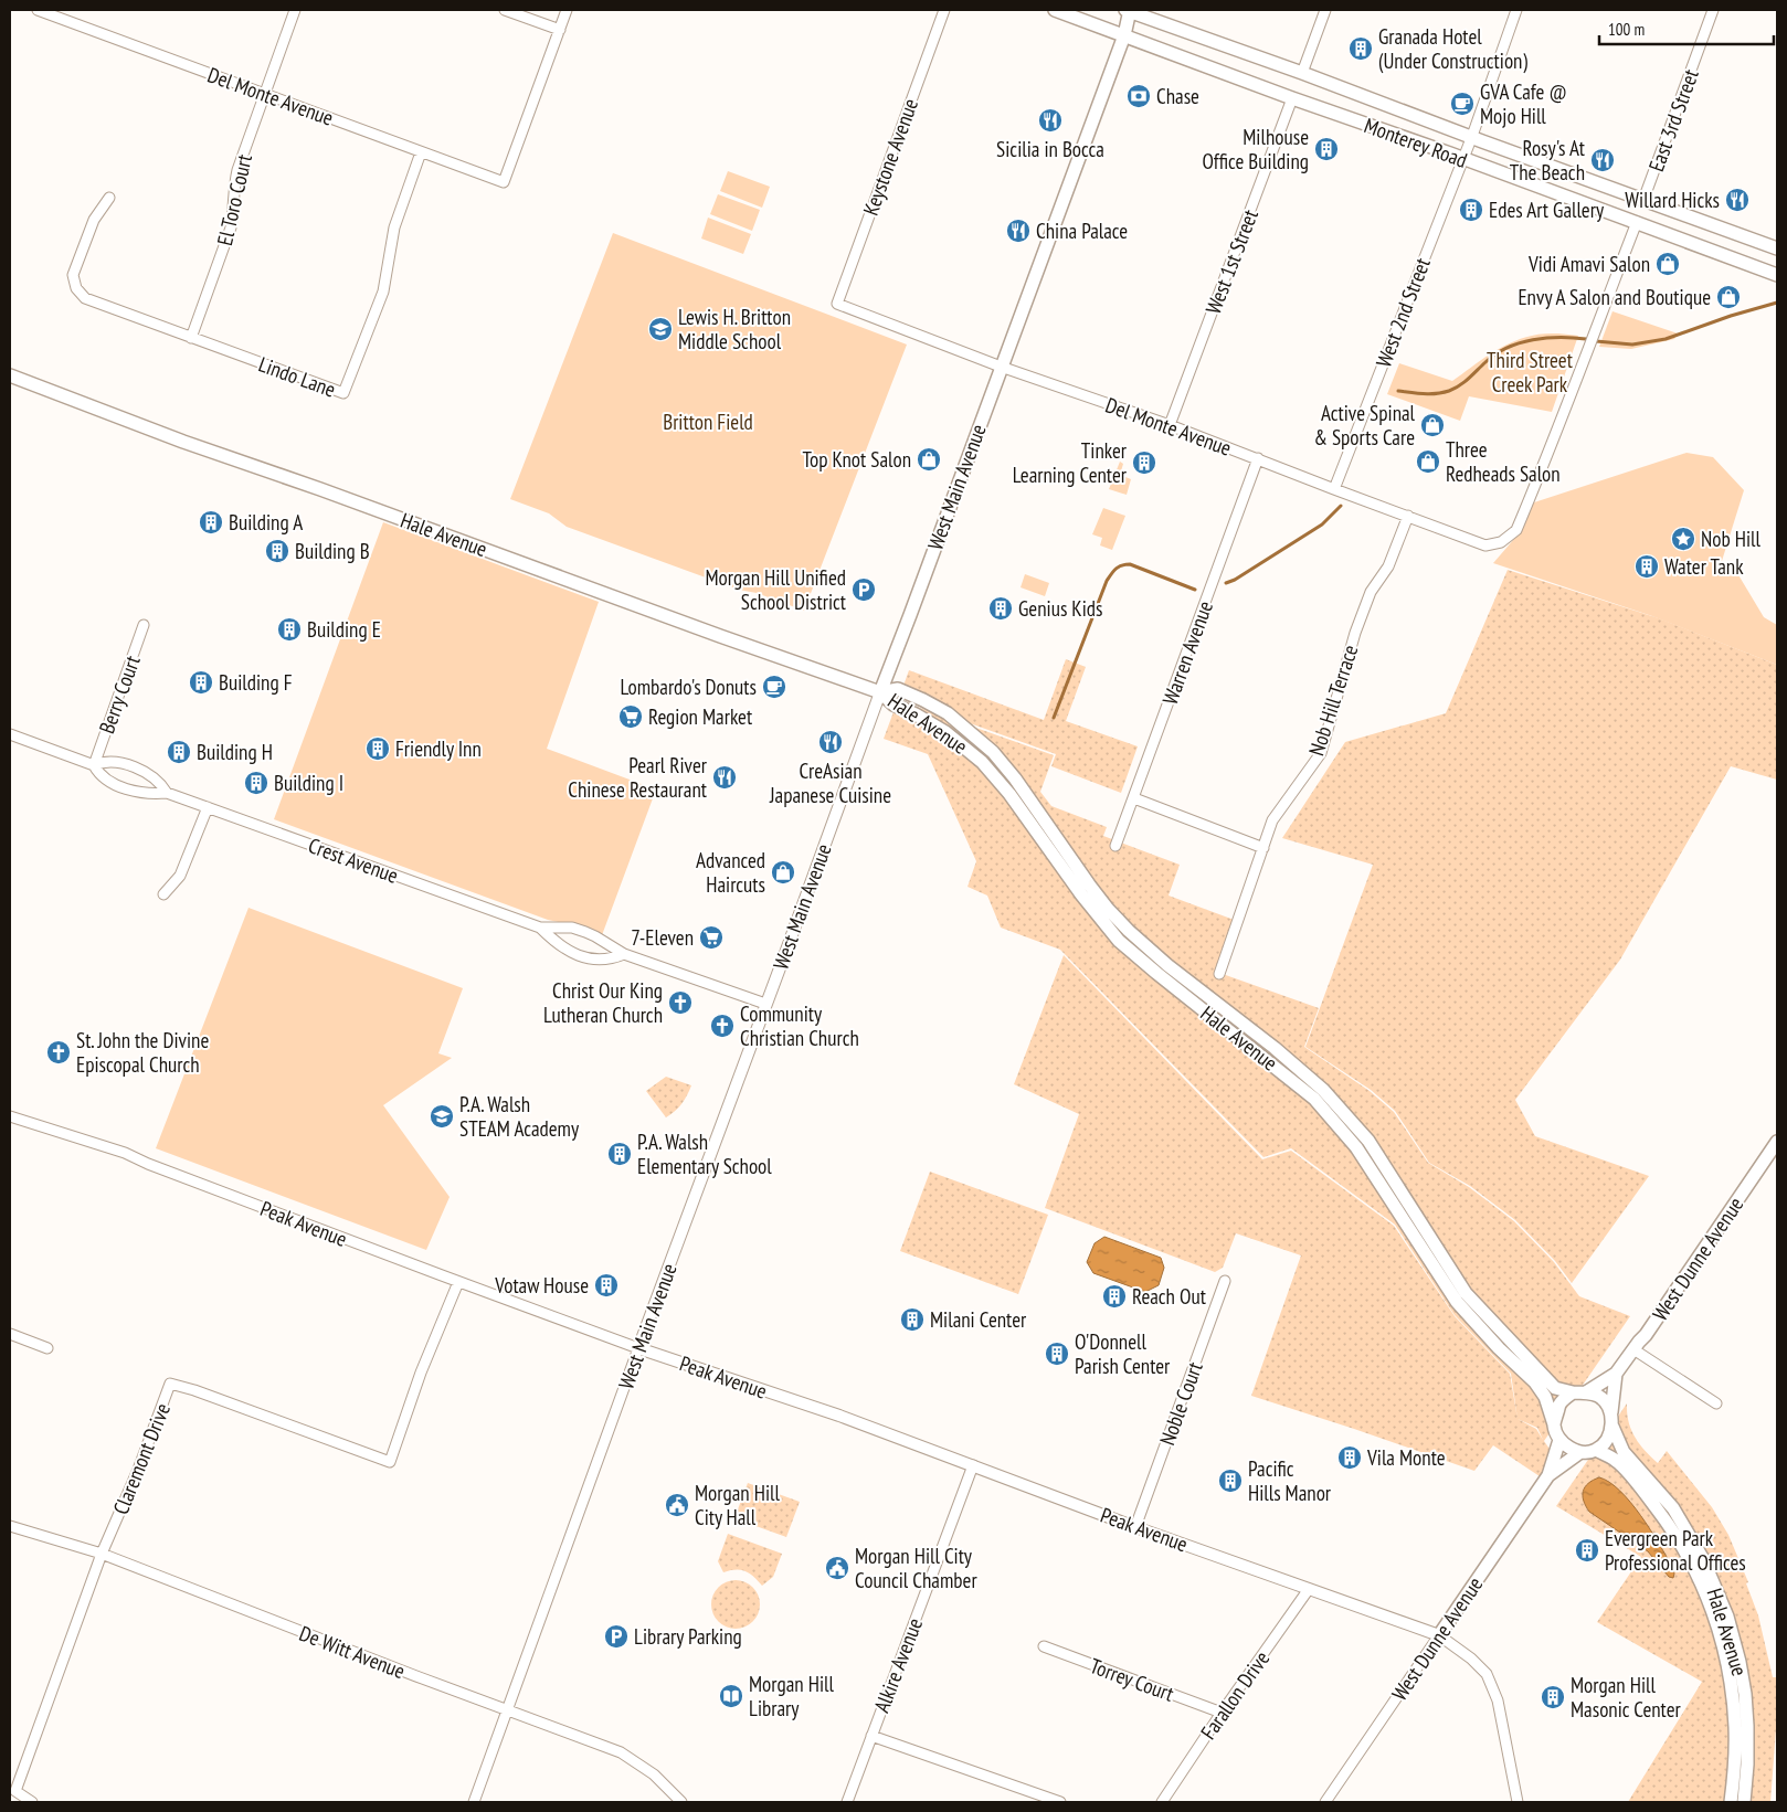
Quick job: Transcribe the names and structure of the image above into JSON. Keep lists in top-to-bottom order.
{
  "streets": {
    "main road": [
      "Monterey Road",
      "West Main Avenue",
      "Hale Avenue",
      "West Dunne Avenue"
    ],
    "street": [
      "Del Monte Avenue",
      "East 3rd Street",
      "Keystone Avenue",
      "El Toro Court",
      "West 1st Street",
      "West 2nd Street",
      "Lindo Lane",
      "Warren Avenue",
      "Berry Court",
      "Nob Hill Terrace",
      "Crest Avenue",
      "Peak Avenue",
      "Noble Court",
      "Claremont Drive",
      "De Witt Avenue",
      "Alkire Avenue",
      "Torrey Court",
      "Farallon Drive"
    ]
  },
  "crossings": [
    ["Del Monte Avenue", "Monterey Road"],
    ["Del Monte Avenue", "Keystone Avenue"],
    ["Del Monte Avenue", "El Toro Court"],
    ["Del Monte Avenue", "West 1st Street"],
    ["Del Monte Avenue", "West 2nd Street"],
    ["Del Monte Avenue", "Lindo Lane"],
    ["Del Monte Avenue", "West Main Avenue"],
    ["Del Monte Avenue", "Warren Avenue"],
    ["Del Monte Avenue", "Nob Hill Terrace"],
    ["East 3rd Street", "Monterey Road"],
    ["Monterey Road", "West 1st Street"],
    ["Monterey Road", "West 2nd Street"],
    ["Monterey Road", "West Main Avenue"],
    ["El Toro Court", "Lindo Lane"],
    ["West Main Avenue", "Hale Avenue"],
    ["West Main Avenue", "Crest Avenue"],
    ["West Main Avenue", "Peak Avenue"],
    ["West Main Avenue", "De Witt Avenue"],
    ["Hale Avenue", "West Dunne Avenue"],
    ["Berry Court", "Crest Avenue"],
    ["Peak Avenue", "West Dunne Avenue"],
    ["Peak Avenue", "Noble Court"],
    ["Peak Avenue", "Claremont Drive"],
    ["Peak Avenue", "Alkire Avenue"],
    ["Peak Avenue", "Farallon Drive"],
    ["Claremont Drive", "De Witt Avenue"],
    ["Torrey Court", "Farallon Drive"]
  ],
  "parks": ["Third Street Creek Park", "Britton Field"],
  "places": {
    "building": [
      "Granada Hotel (Under Construction)",
      "Milhouse Office Building",
      "Edes Art Gallery",
      "Tinker Learning Center",
      "Building A",
      "Building B",
      "Water Tank",
      "Genius Kids",
      "Building E",
      "Building F",
      "Friendly Inn",
      "Building H",
      "Building I",
      "P.A. Walsh Elementary School",
      "Votaw House",
      "Reach Out",
      "Milani Center",
      "O'Donnell Parish Center",
      "Vila Monte",
      "Pacific Hills Manor",
      "Evergreen Park Professional Offices",
      "Morgan Hill Masonic Center"
    ],
    "bank": ["Chase"],
    "cafe": ["GVA Cafe @ Mojo Hill", "Lombardo's Donuts"],
    "restaurant": [
      "Sicilia in Bocca",
      "Rosy's At The Beach",
      "Willard Hicks",
      "China Palace",
      "CreAsian Japanese Cuisine",
      "Pearl River Chinese Restaurant"
    ],
    "shop": [
      "Vidi Amavi Salon",
      "Envy A Salon and Boutique",
      "Active Spinal & Sports Care",
      "Top Knot Salon",
      "Three Redheads Salon",
      "Advanced Haircuts"
    ],
    "school or university": ["Lewis H. Britton Middle School", "P.A. Walsh STEAM Academy"],
    "place": ["Nob Hill"],
    "parking": ["Morgan Hill Unified School District", "Library Parking"],
    "supermarket": ["Region Market", "7-Eleven"],
    "church": ["Christ Our King Lutheran Church", "Community Christian Church", "St. John the Divine Episcopal Church"],
    "public building": ["Morgan Hill City Hall", "Morgan Hill City Council Chamber"],
    "library": ["Morgan Hill Library"]
  },
  "scale_bar": "100 m"
}
